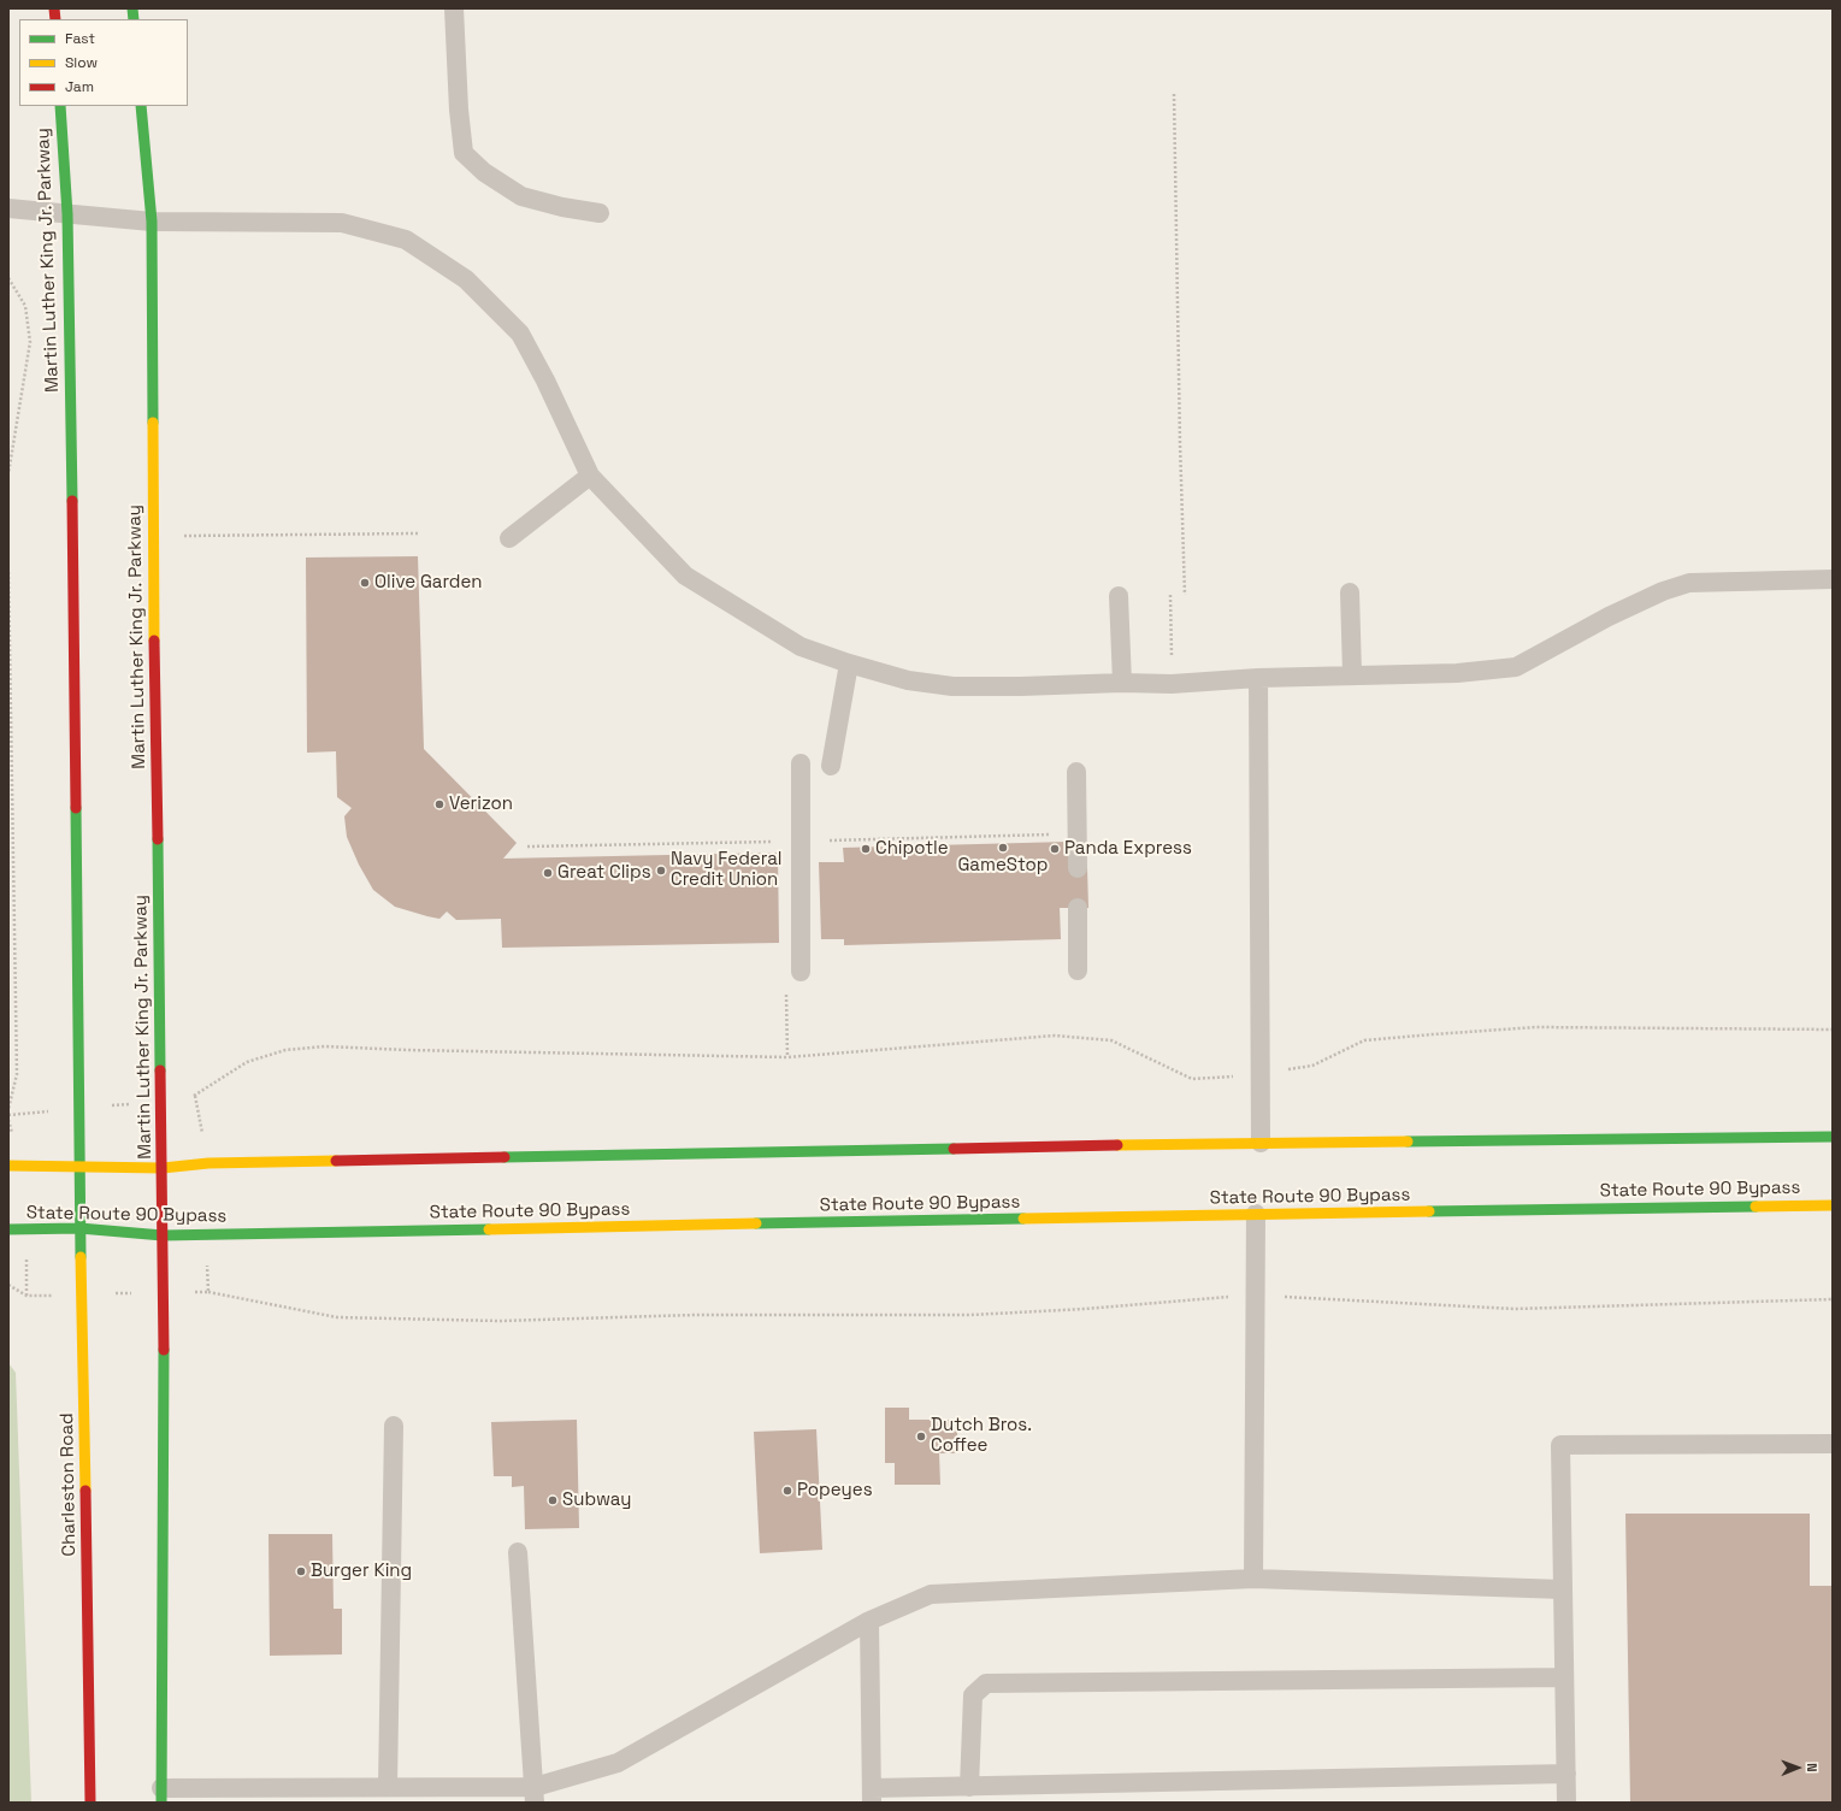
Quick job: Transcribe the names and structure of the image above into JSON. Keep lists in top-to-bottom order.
{
  "streets": {
    "main road": ["Martin Luther King Jr. Parkway", "State Route 90 Bypass", "Charleston Road"]
  },
  "crossings": [
    ["Martin Luther King Jr. Parkway", "Charleston Road"],
    ["State Route 90 Bypass", "Charleston Road"]
  ],
  "places": [
    "Olive Garden",
    "Verizon",
    "GameStop",
    "Chipotle",
    "Panda Express",
    "Navy Federal Credit Union",
    "Great Clips",
    "Dutch Bros. Coffee",
    "Popeyes",
    "Subway",
    "Burger King"
  ],
  "legend": ["Fast", "Slow", "Jam"],
  "north": "right"
}
